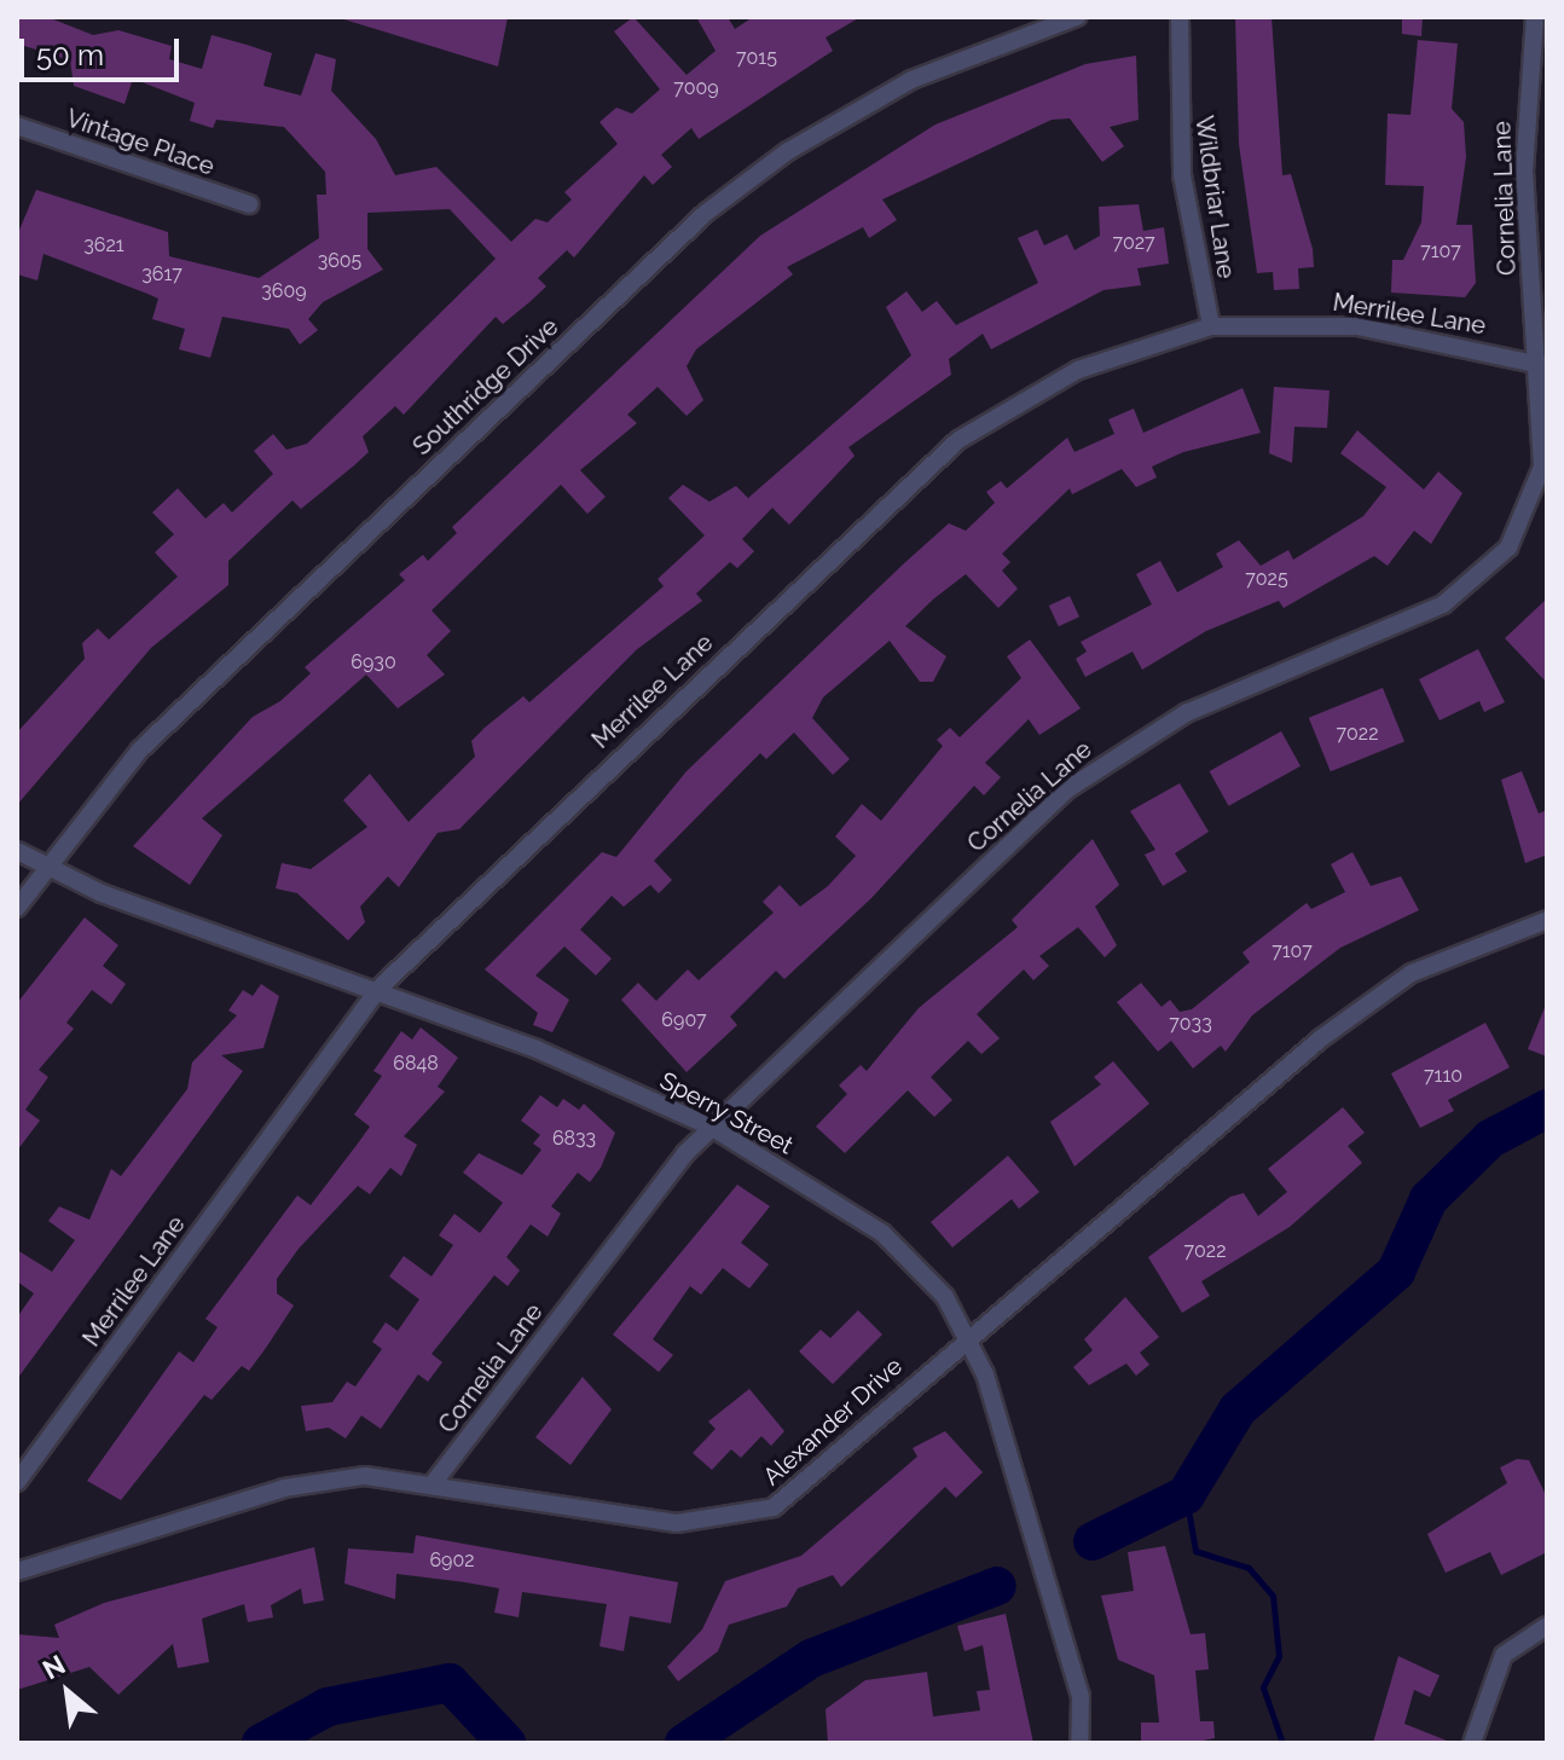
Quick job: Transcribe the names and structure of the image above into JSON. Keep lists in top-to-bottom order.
{
  "streets": {
    "street": [
      "Vintage Place",
      "Wildbriar Lane",
      "Cornelia Lane",
      "Merrilee Lane",
      "Southridge Drive",
      "Sperry Street",
      "Alexander Drive"
    ]
  },
  "crossings": [
    ["Wildbriar Lane", "Merrilee Lane"],
    ["Cornelia Lane", "Merrilee Lane"],
    ["Cornelia Lane", "Sperry Street"],
    ["Cornelia Lane", "Alexander Drive"],
    ["Merrilee Lane", "Sperry Street"],
    ["Southridge Drive", "Sperry Street"],
    ["Sperry Street", "Alexander Drive"]
  ],
  "house_numbers": [
    "7015",
    "7009",
    "7027",
    "3621",
    "7107",
    "3605",
    "3617",
    "3609",
    "7025",
    "6930",
    "7022",
    "7107",
    "6907",
    "7033",
    "6848",
    "7110",
    "6833",
    "7022",
    "6902"
  ],
  "scale_bar": "50 m",
  "north": "top left"
}
